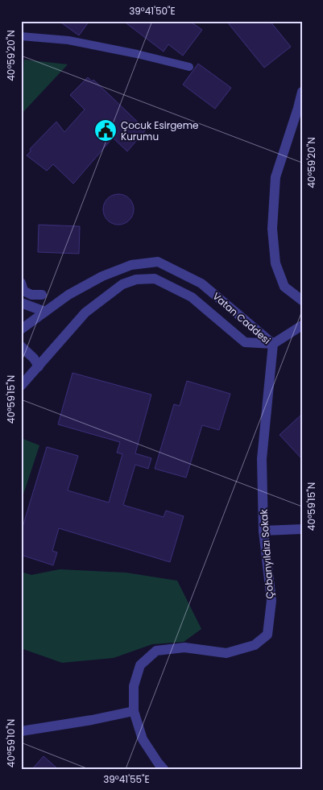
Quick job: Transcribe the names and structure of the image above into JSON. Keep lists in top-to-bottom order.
{
  "streets": {
    "street": ["Vatan Caddesi", "Çobanyıldızı Sokak"]
  },
  "crossings": [
    ["Vatan Caddesi", "Çobanyıldızı Sokak"]
  ],
  "places": {
    "public building": ["Çocuk Esirgeme Kurumu"]
  },
  "coordinates": [
    "39°41'50\"E",
    "40°59'20\"N",
    "40°59'15\"N",
    "40°59'10\"N",
    "39°41'55\"E"
  ]
}
